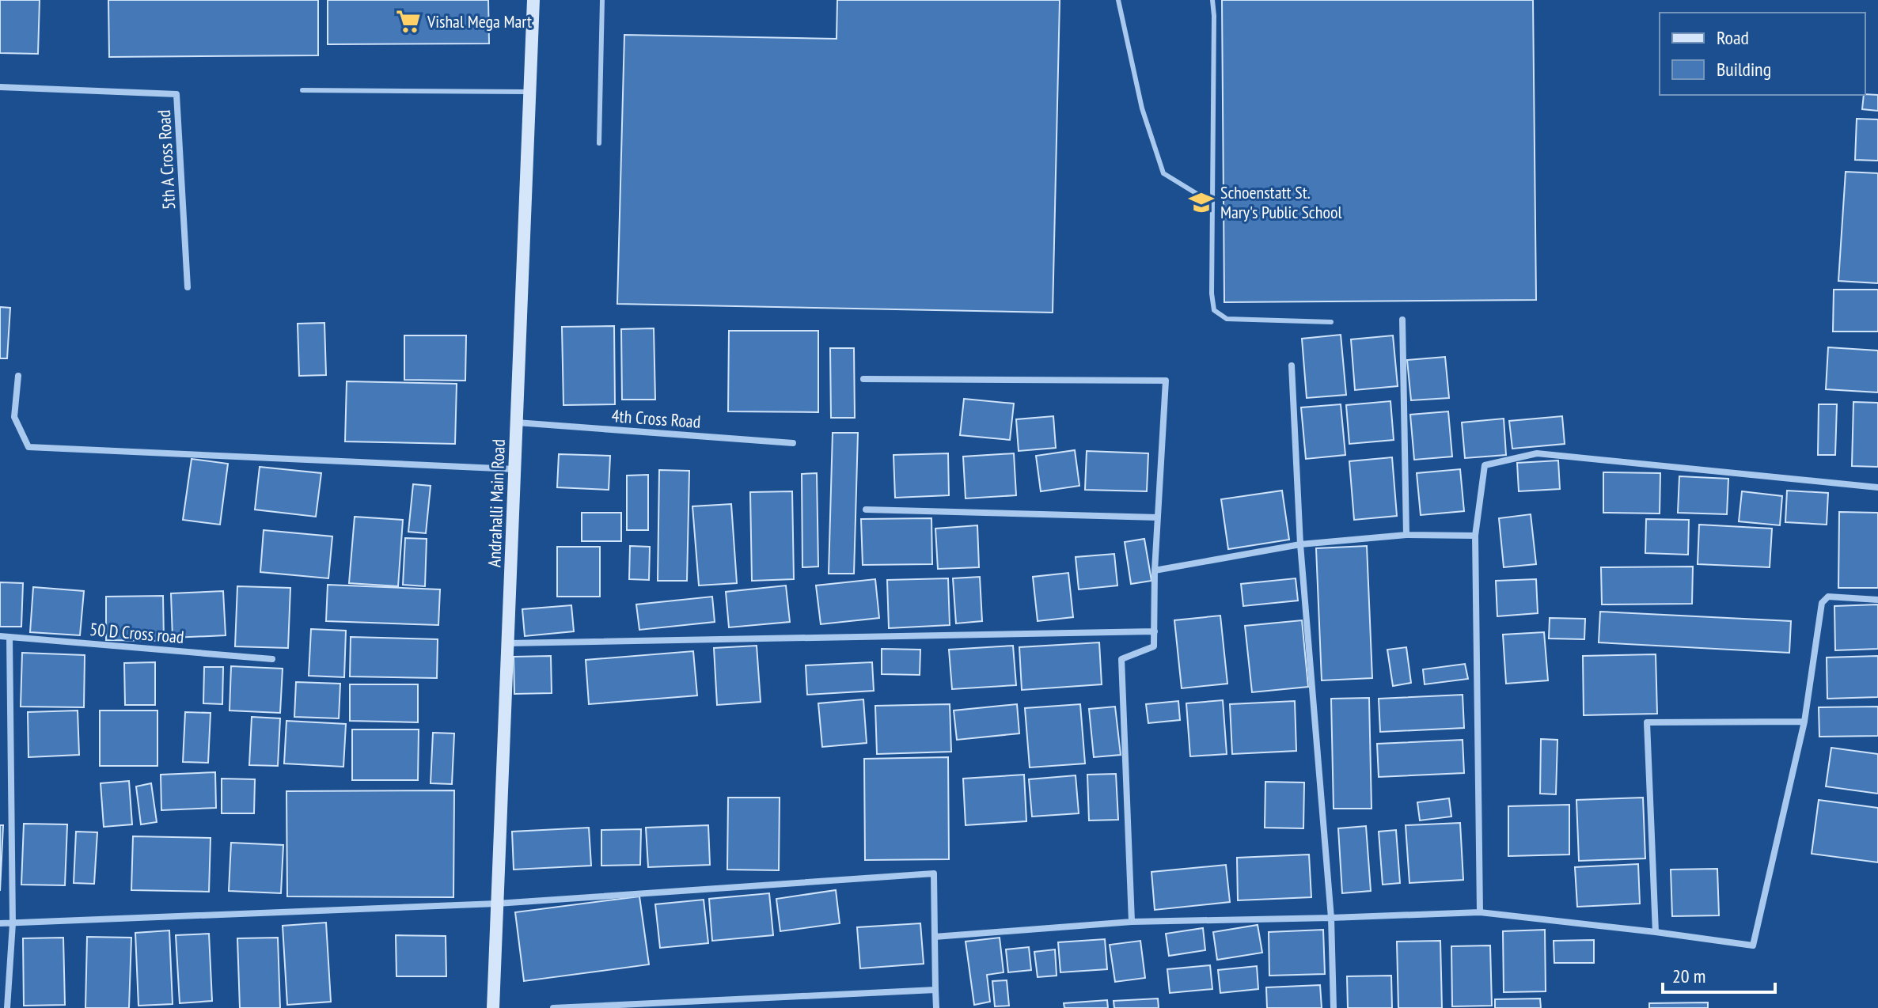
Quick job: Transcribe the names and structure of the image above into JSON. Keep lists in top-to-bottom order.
{
  "streets": {
    "main road": ["Andrahalli Main Road"],
    "street": ["5th A Cross Road", "4th Cross Road", "50 D Cross road"]
  },
  "crossings": [
    ["4th Cross Road", "Andrahalli Main Road"]
  ],
  "places": {
    "supermarket": ["Vishal Mega Mart"],
    "school or university": ["Schoenstatt St. Mary's Public School"]
  },
  "legend": ["Road", "Building"],
  "scale_bar": "20 m"
}
